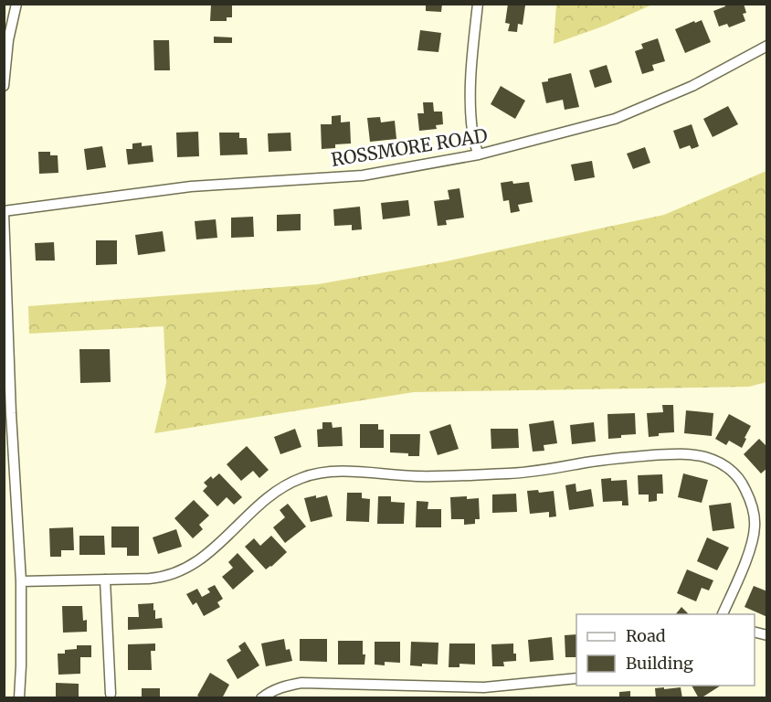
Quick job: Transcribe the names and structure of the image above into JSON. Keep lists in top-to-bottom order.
{
  "streets": {
    "street": ["ROSSMORE ROAD"]
  },
  "legend": ["Road", "Building"]
}
